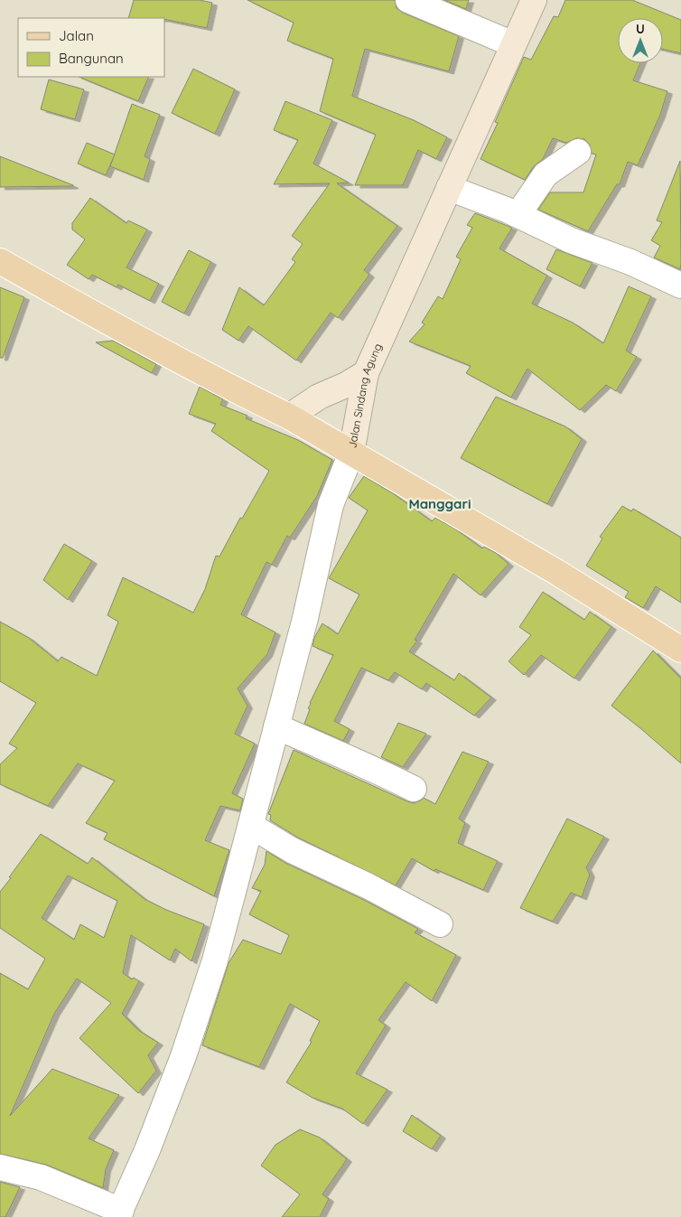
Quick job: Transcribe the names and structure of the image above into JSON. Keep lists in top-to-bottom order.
{
  "streets": {
    "main road": ["Jalan Sindang Agung"]
  },
  "districts": ["Manggari"],
  "legend": ["Jalan", "Bangunan"],
  "north": "top"
}
